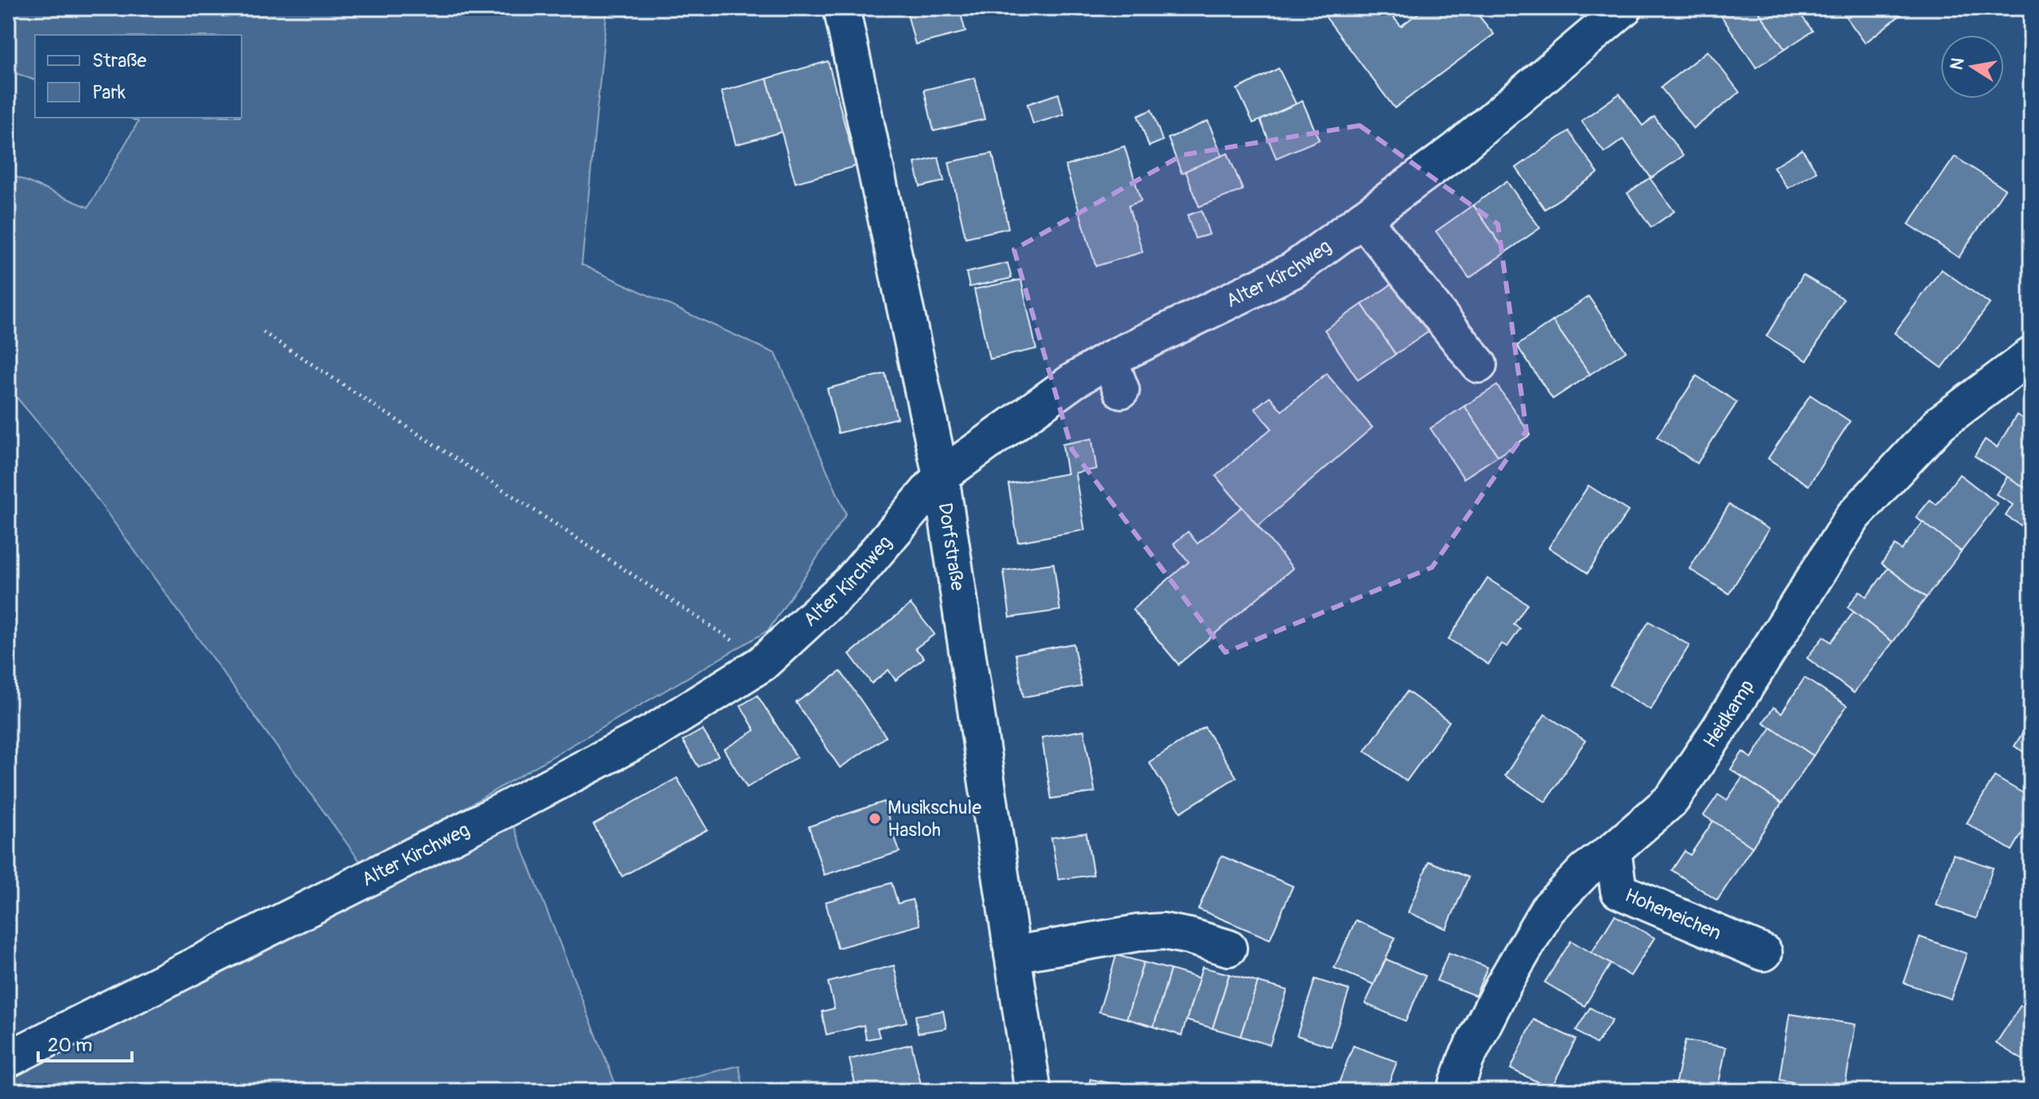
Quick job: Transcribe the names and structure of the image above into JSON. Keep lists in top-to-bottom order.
{
  "streets": {
    "street": [
      "Alter Kirchweg",
      "Dorfstraße",
      "Heidkamp",
      "Hoheneichen"
    ]
  },
  "crossings": [
    ["Alter Kirchweg", "Dorfstraße"],
    ["Heidkamp", "Hoheneichen"]
  ],
  "places": ["Musikschule Hasloh"],
  "legend": ["Straße", "Park"],
  "scale_bar": "20 m",
  "north": "left"
}
